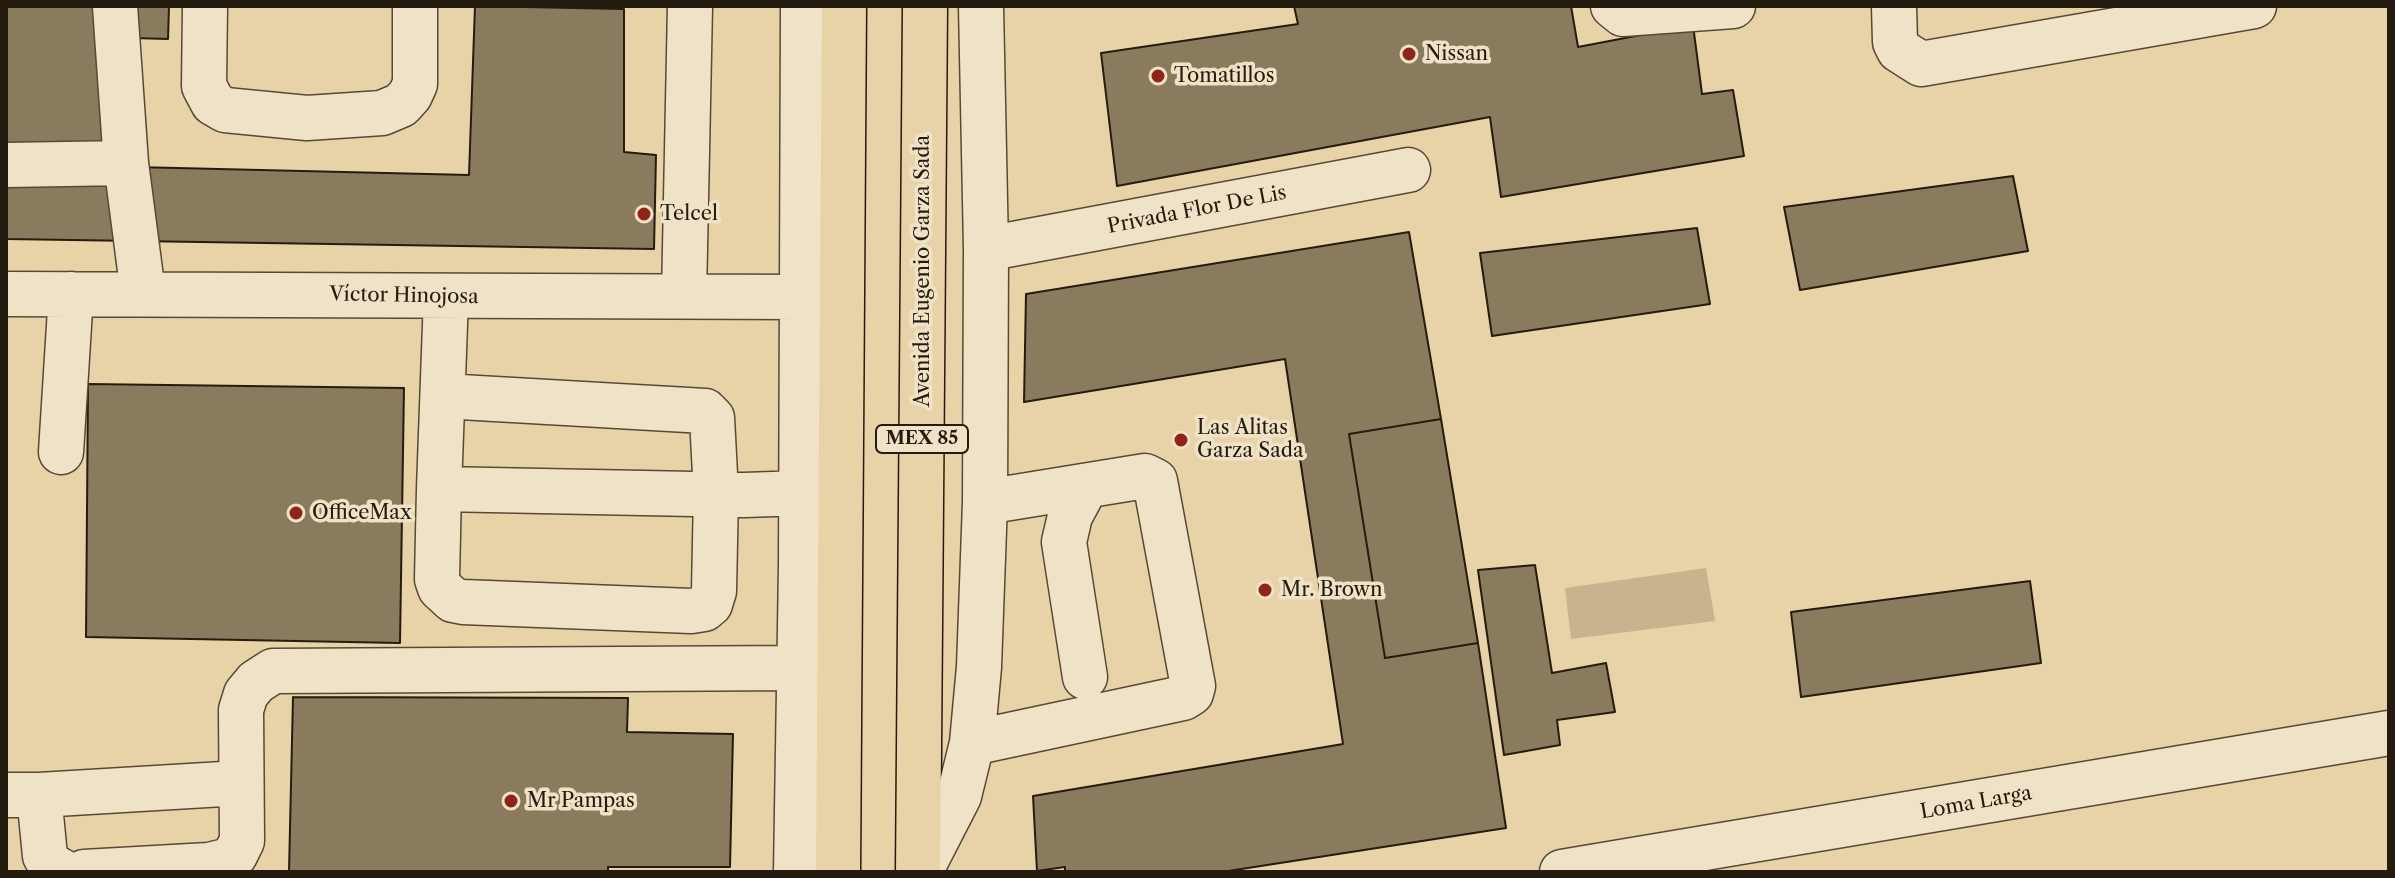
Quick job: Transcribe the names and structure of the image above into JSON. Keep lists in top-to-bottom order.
{
  "streets": {
    "highway": ["Avenida Eugenio Garza Sada", "MEX 85"],
    "street": ["Privada Flor De Lis", "Víctor Hinojosa", "Loma Larga"]
  },
  "places": [
    "Nissan",
    "Tomatillos",
    "Telcel",
    "Las Alitas Garza Sada",
    "OfficeMax",
    "Mr. Brown",
    "Mr Pampas"
  ]
}
